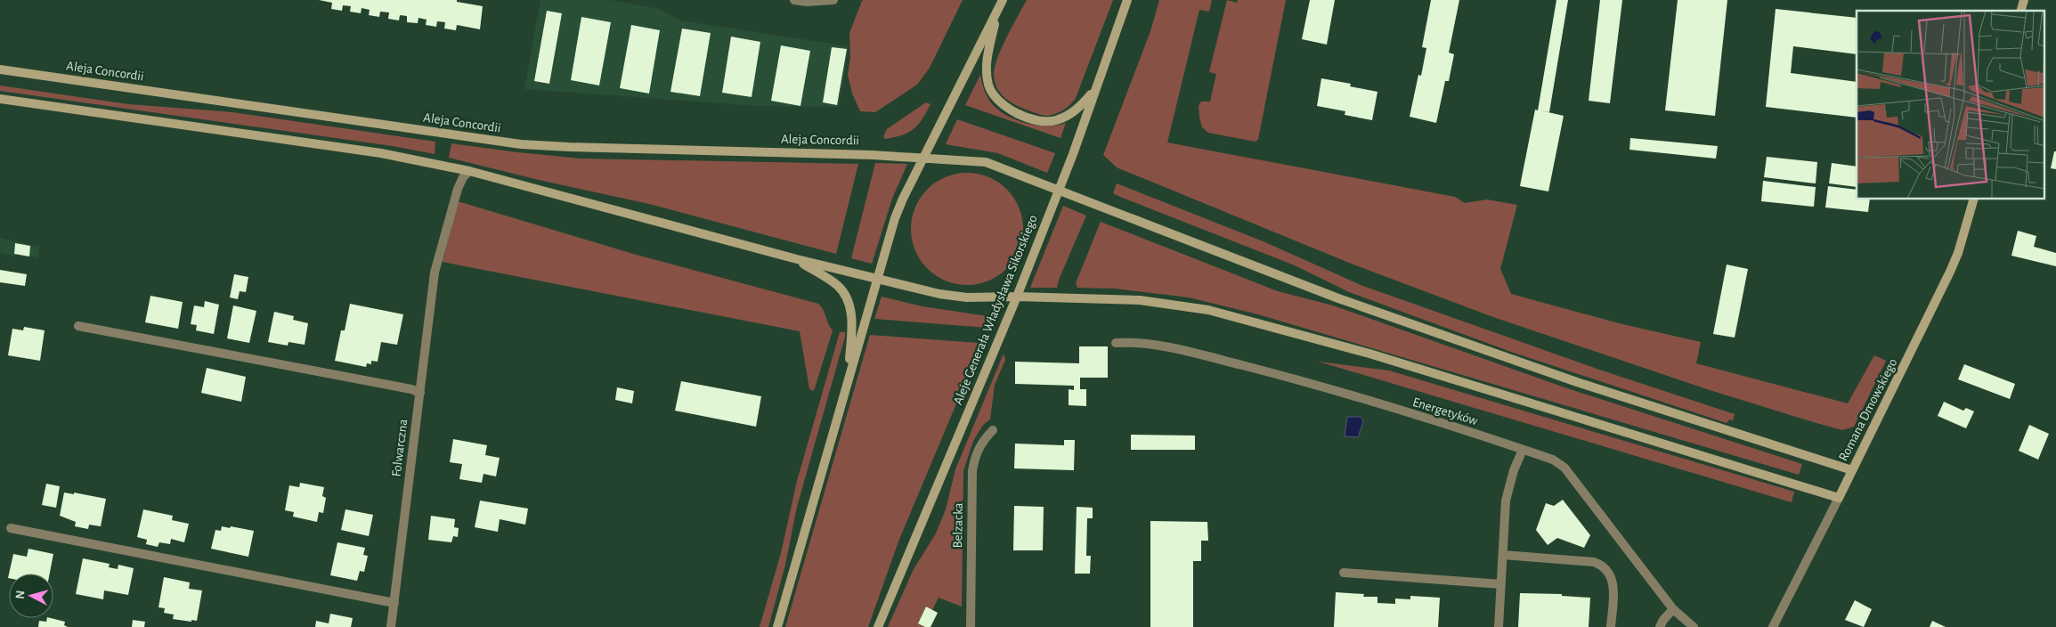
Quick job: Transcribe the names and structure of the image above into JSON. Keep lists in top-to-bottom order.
{
  "streets": {
    "street": [
      "Aleja Concordii",
      "Aleje Generała Władysława Sikorskiego",
      "Romana Dmowskiego",
      "Energetyków",
      "Folwarczna",
      "Belzacka"
    ]
  },
  "crossings": [
    ["Aleja Concordii", "Aleje Generała Władysława Sikorskiego"],
    ["Aleja Concordii", "Romana Dmowskiego"]
  ],
  "north": "left"
}
